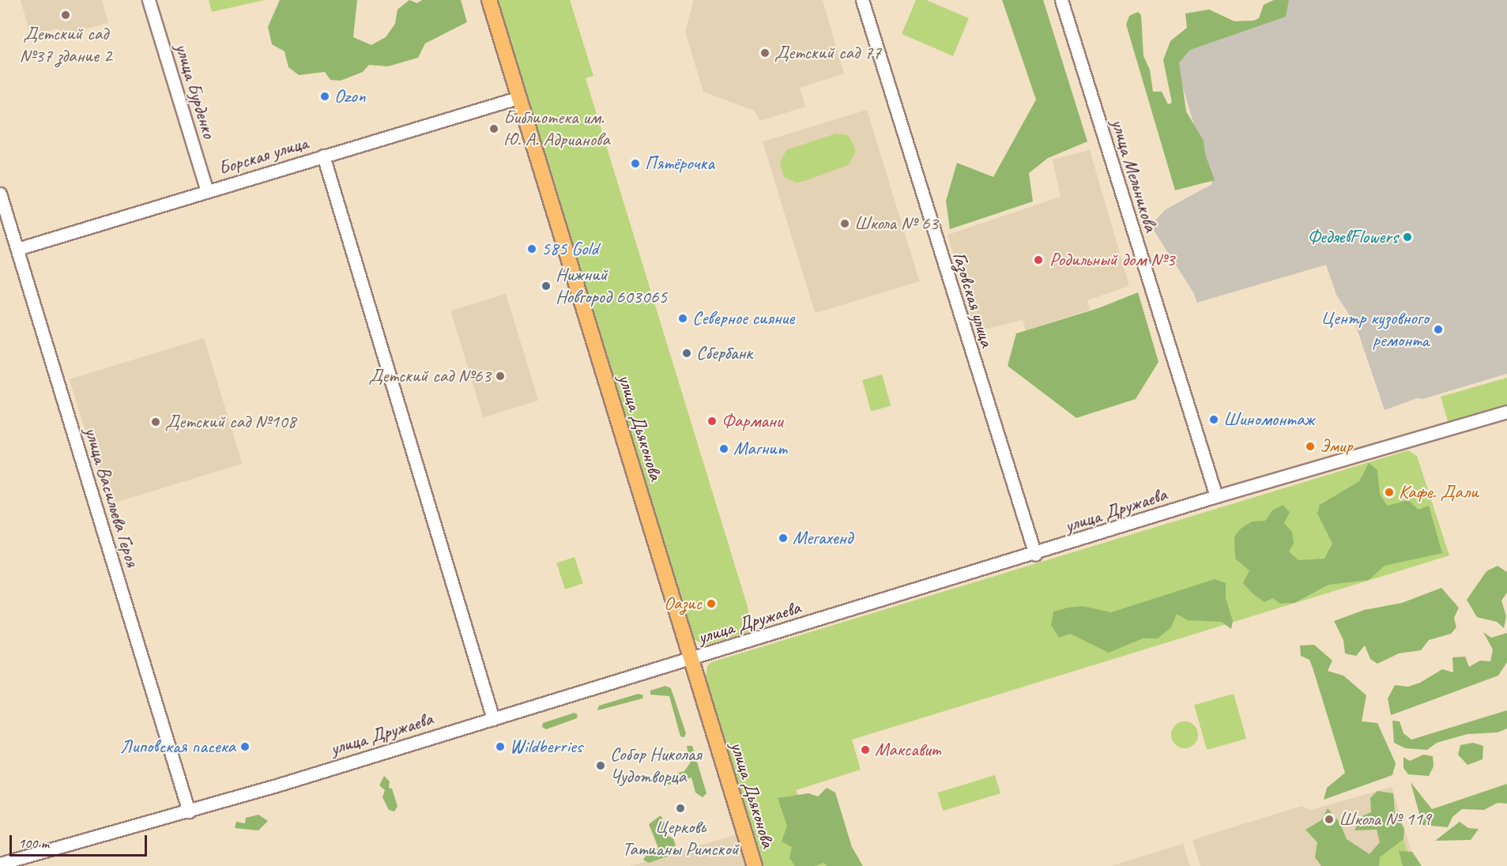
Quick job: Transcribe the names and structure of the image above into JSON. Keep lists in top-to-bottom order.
{
  "streets": {
    "main road": ["улица Дьяконова"],
    "street": [
      "улица Бурденко",
      "Борская улица",
      "улица Мельникова",
      "Газовская улица",
      "улица Васильева Героя",
      "улица Дружаева"
    ]
  },
  "crossings": [
    ["улица Бурденко", "Борская улица"],
    ["Борская улица", "улица Дьяконова"],
    ["Борская улица", "улица Васильева Героя"],
    ["улица Мельникова", "улица Дружаева"],
    ["Газовская улица", "улица Дружаева"],
    ["улица Дьяконова", "улица Дружаева"],
    ["улица Васильева Героя", "улица Дружаева"]
  ],
  "places": [
    "Детский сад №37 здание 2",
    "Детский сад 77",
    "Ozon",
    "Библиотека им. Ю. А. Адрианова",
    "Пятёрочка",
    "Школа № 63",
    "ФедяевFlowers",
    "585 Gold",
    "Родильный дом №3",
    "Нижний Новгород 603065",
    "Северное сияние",
    "Центр кузовного ремонта",
    "Сбербанк",
    "Детский сад №63",
    "Шиномонтаж",
    "Фармани",
    "Детский сад №108",
    "Эмир",
    "Магнит",
    "Кафе. Дали",
    "Мегахенд",
    "Оазис",
    "Липовская пасека",
    "Wildberries",
    "Максавит",
    "Собор Николая Чудотворца",
    "Церковь Татианы Римской",
    "Школа № 119"
  ],
  "scale_bar": "100 m"
}
